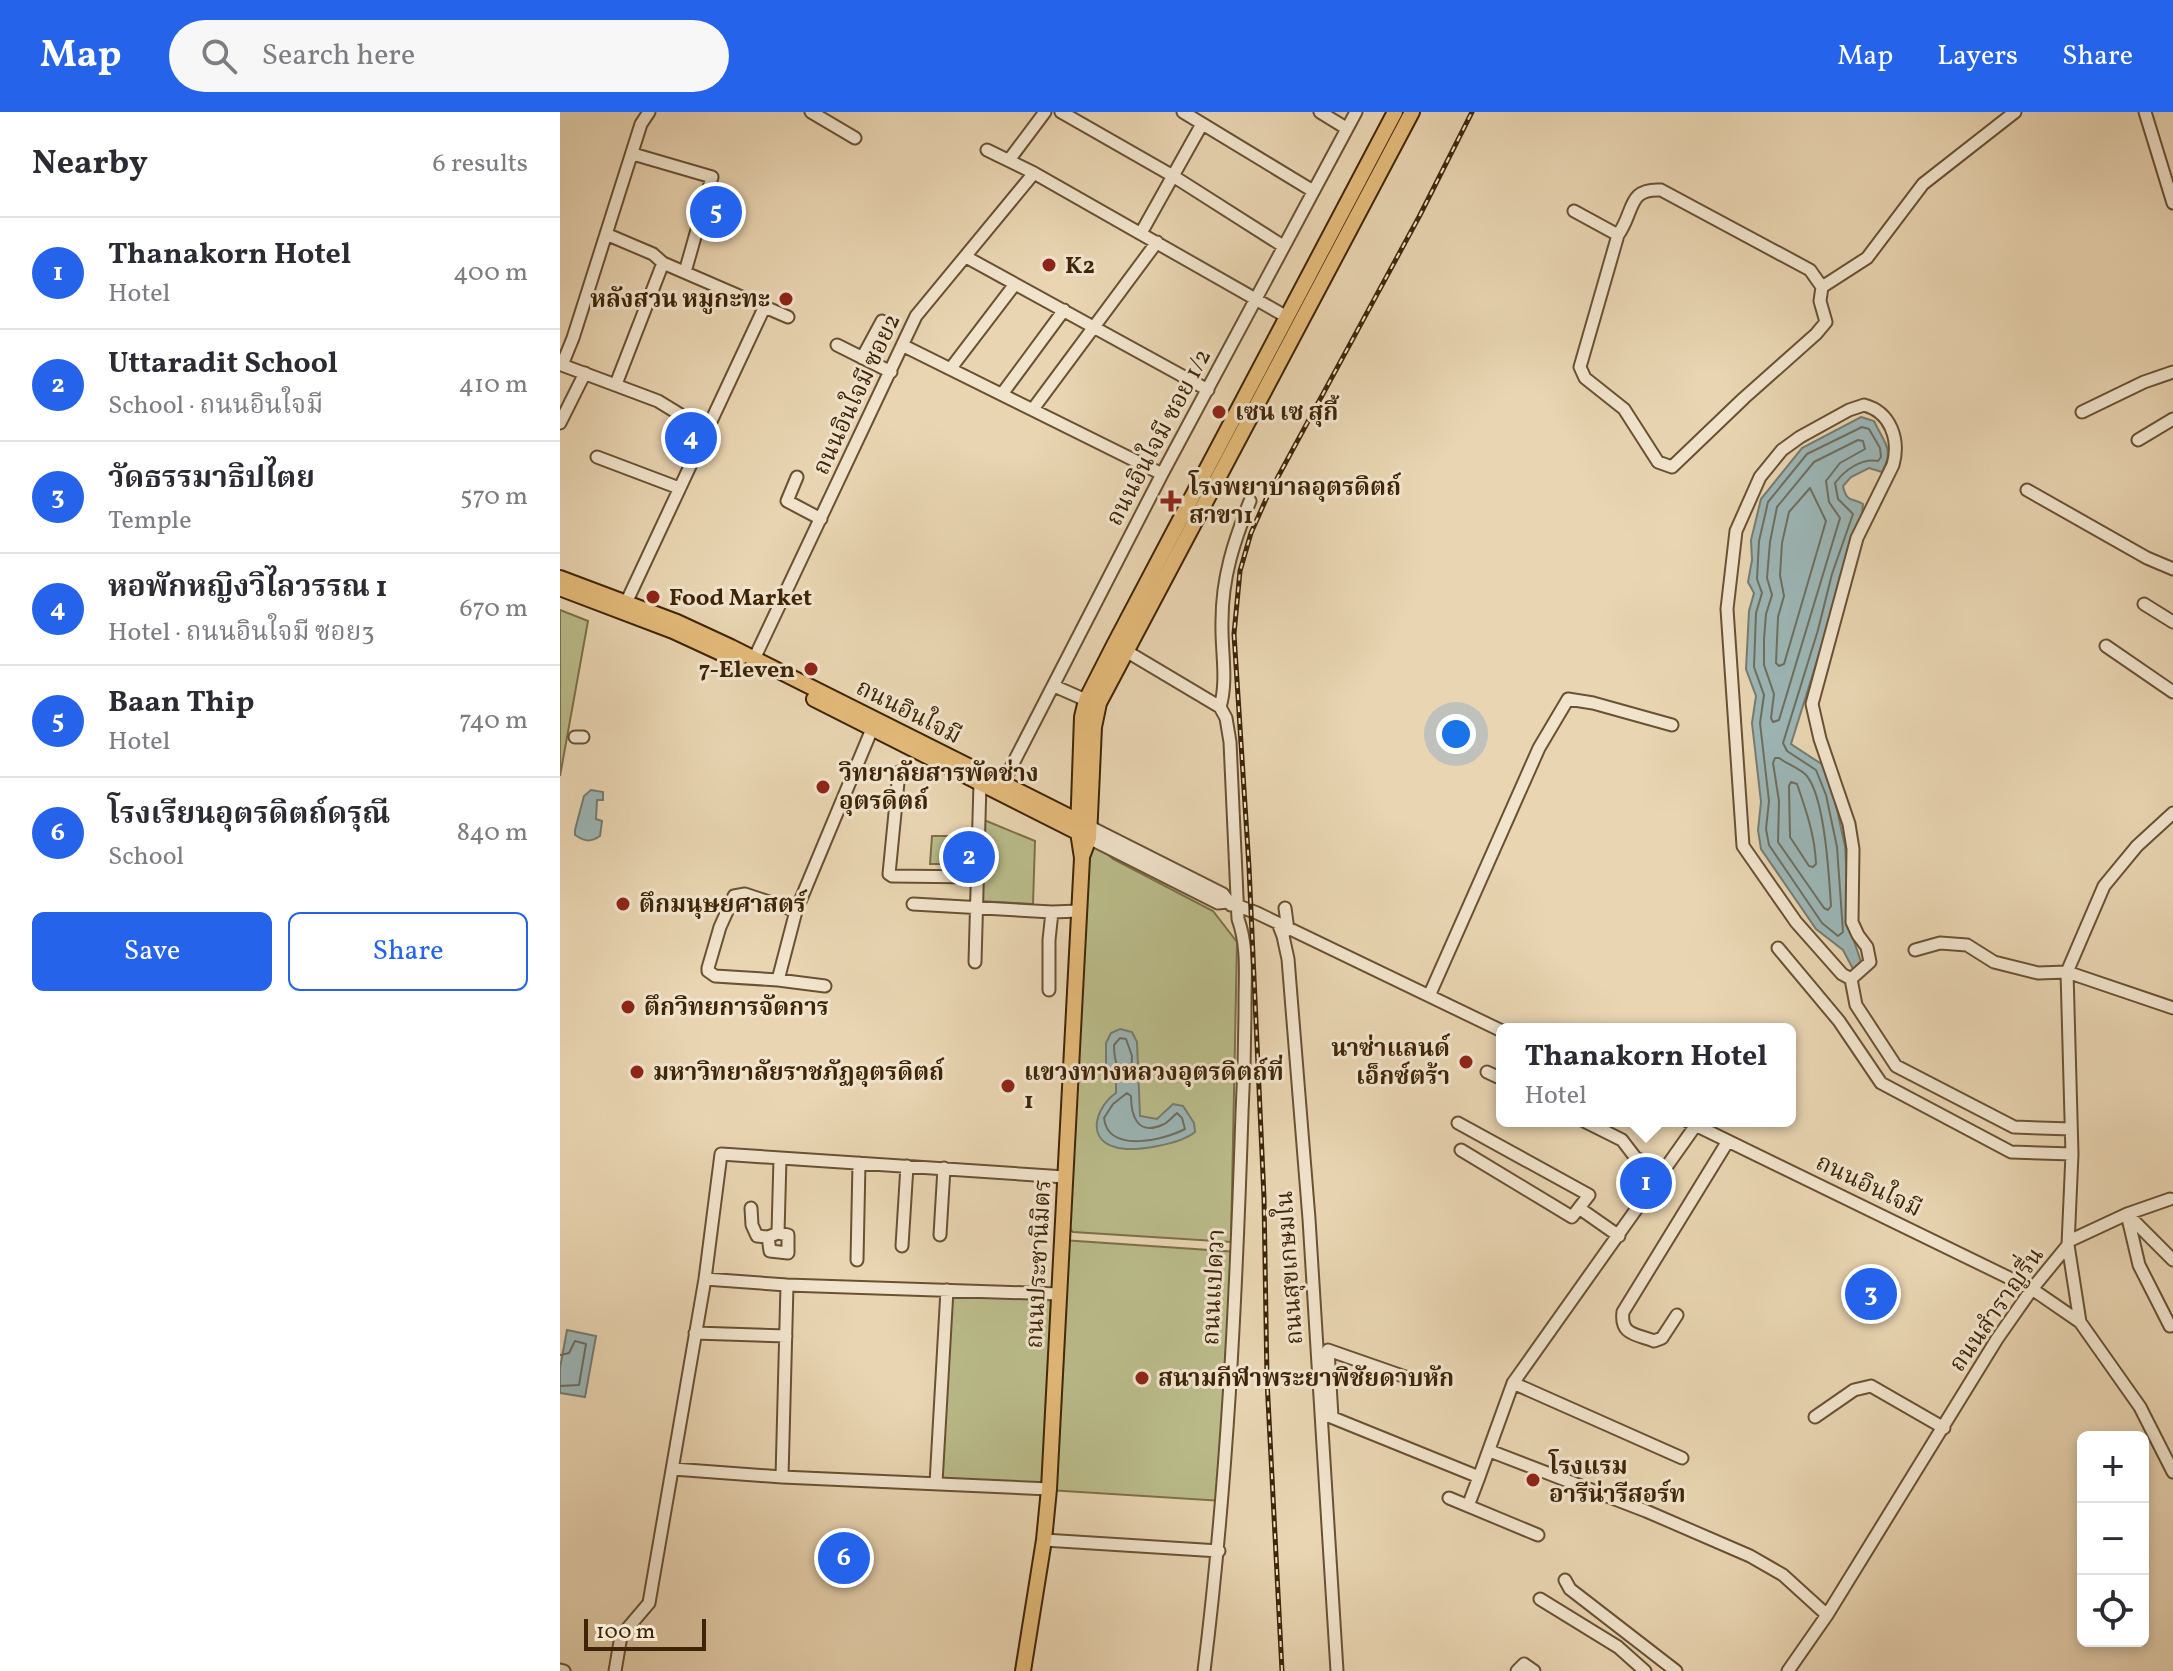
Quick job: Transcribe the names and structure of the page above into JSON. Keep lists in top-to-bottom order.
{
  "streets": {
    "main road": ["ถนนอินใจมี", "ถนนประชานิมิตร"],
    "street": [
      "ถนนอินใจมี ซอย2",
      "ถนนอินใจมี ซอย 1/2",
      "ถนนสุขเกษมใน",
      "ถนนแปดวา",
      "ถนนสำราญรื่น"
    ]
  },
  "crossings": [
    ["ถนนอินใจมี ซอย2", "ถนนอินใจมี"],
    ["ถนนอินใจมี ซอย 1/2", "ถนนอินใจมี"],
    ["ถนนอินใจมี", "ถนนประชานิมิตร"],
    ["ถนนอินใจมี", "ถนนสุขเกษมใน"],
    ["ถนนอินใจมี", "ถนนสำราญรื่น"]
  ],
  "places": {
    "other": [
      "K2",
      "หลังสวน หมูกะทะ",
      "เซน เซ สุกี้",
      "Food Market",
      "7-Eleven",
      "วิทยาลัยสารพัดช่าง อุตรดิตถ์",
      "ตึกมนุษยศาสตร์",
      "ตึกวิทยการจัดการ",
      "นาซ่าแลนด์ เอ็กซ์ตร้า",
      "มหาวิทยาลัยราชภัฏอุตรดิตถ์",
      "แขวงทางหลวงอุตรดิตถ์ที่ 1",
      "สนามกีฬาพระยาพิชัยดาบหัก",
      "โรงแรม อารีน่ารีสอร์ท"
    ],
    "health": ["โรงพยาบาลอุตรดิตถ์ สาขา1"]
  },
  "scale_bar": "100 m",
  "page": {
    "header": "Map",
    "search": "Search here",
    "nav": ["Map", "Layers", "Share"],
    "heading": ["Nearby", "6 results"],
    "pins": [
      "5",
      "4",
      "2",
      "1",
      "3",
      "6"
    ],
    "list": [
      {
        "mark": "1",
        "name": "Thanakorn Hotel",
        "note": "Hotel",
        "value": "400 m"
      },
      {
        "mark": "2",
        "name": "Uttaradit School",
        "note": "School · ถนนอินใจมี",
        "value": "410 m"
      },
      {
        "mark": "3",
        "name": "วัดธรรมาธิปไตย",
        "note": "Temple",
        "value": "570 m"
      },
      {
        "mark": "4",
        "name": "หอพักหญิงวิไลวรรณ 1",
        "note": "Hotel · ถนนอินใจมี ซอย3",
        "value": "670 m"
      },
      {
        "mark": "5",
        "name": "Baan Thip",
        "note": "Hotel",
        "value": "740 m"
      },
      {
        "mark": "6",
        "name": "โรงเรียนอุตรดิตถ์ดรุณี",
        "note": "School",
        "value": "840 m"
      }
    ],
    "buttons": ["Save", "Share"],
    "popup": ["Thanakorn Hotel", "Hotel"],
    "map_buttons": ["+", "−"],
    "scale": "100 m"
  }
}
